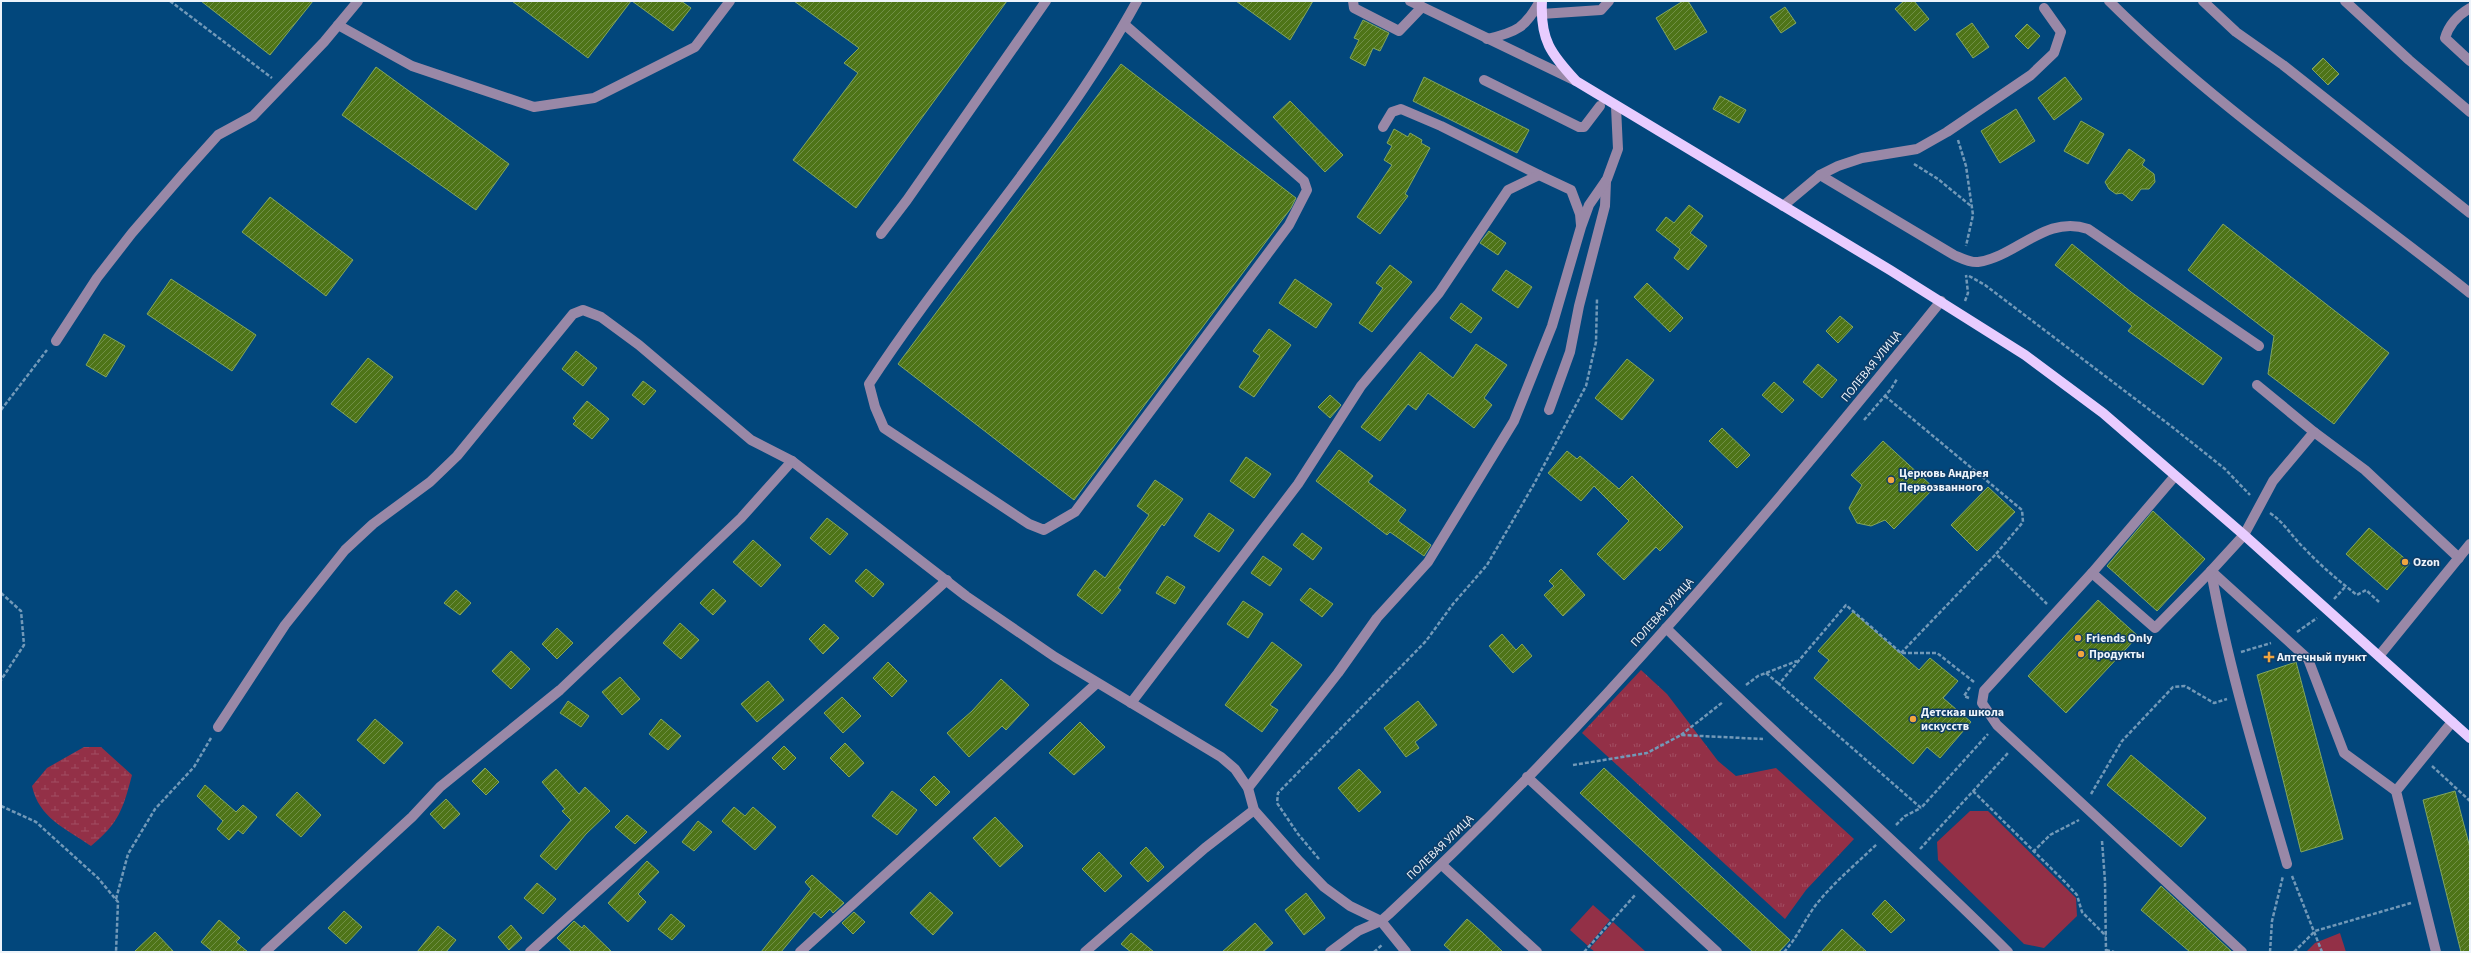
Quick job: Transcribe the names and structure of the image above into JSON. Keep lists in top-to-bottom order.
{
  "streets": {
    "street": ["ПОЛЕВАЯ УЛИЦА"]
  },
  "places": {
    "other": [
      "Церковь Андрея Первозванного",
      "Ozon",
      "Friends Only",
      "Продукты",
      "Детская школа искусств"
    ],
    "health": ["Аптечный пункт"]
  }
}
